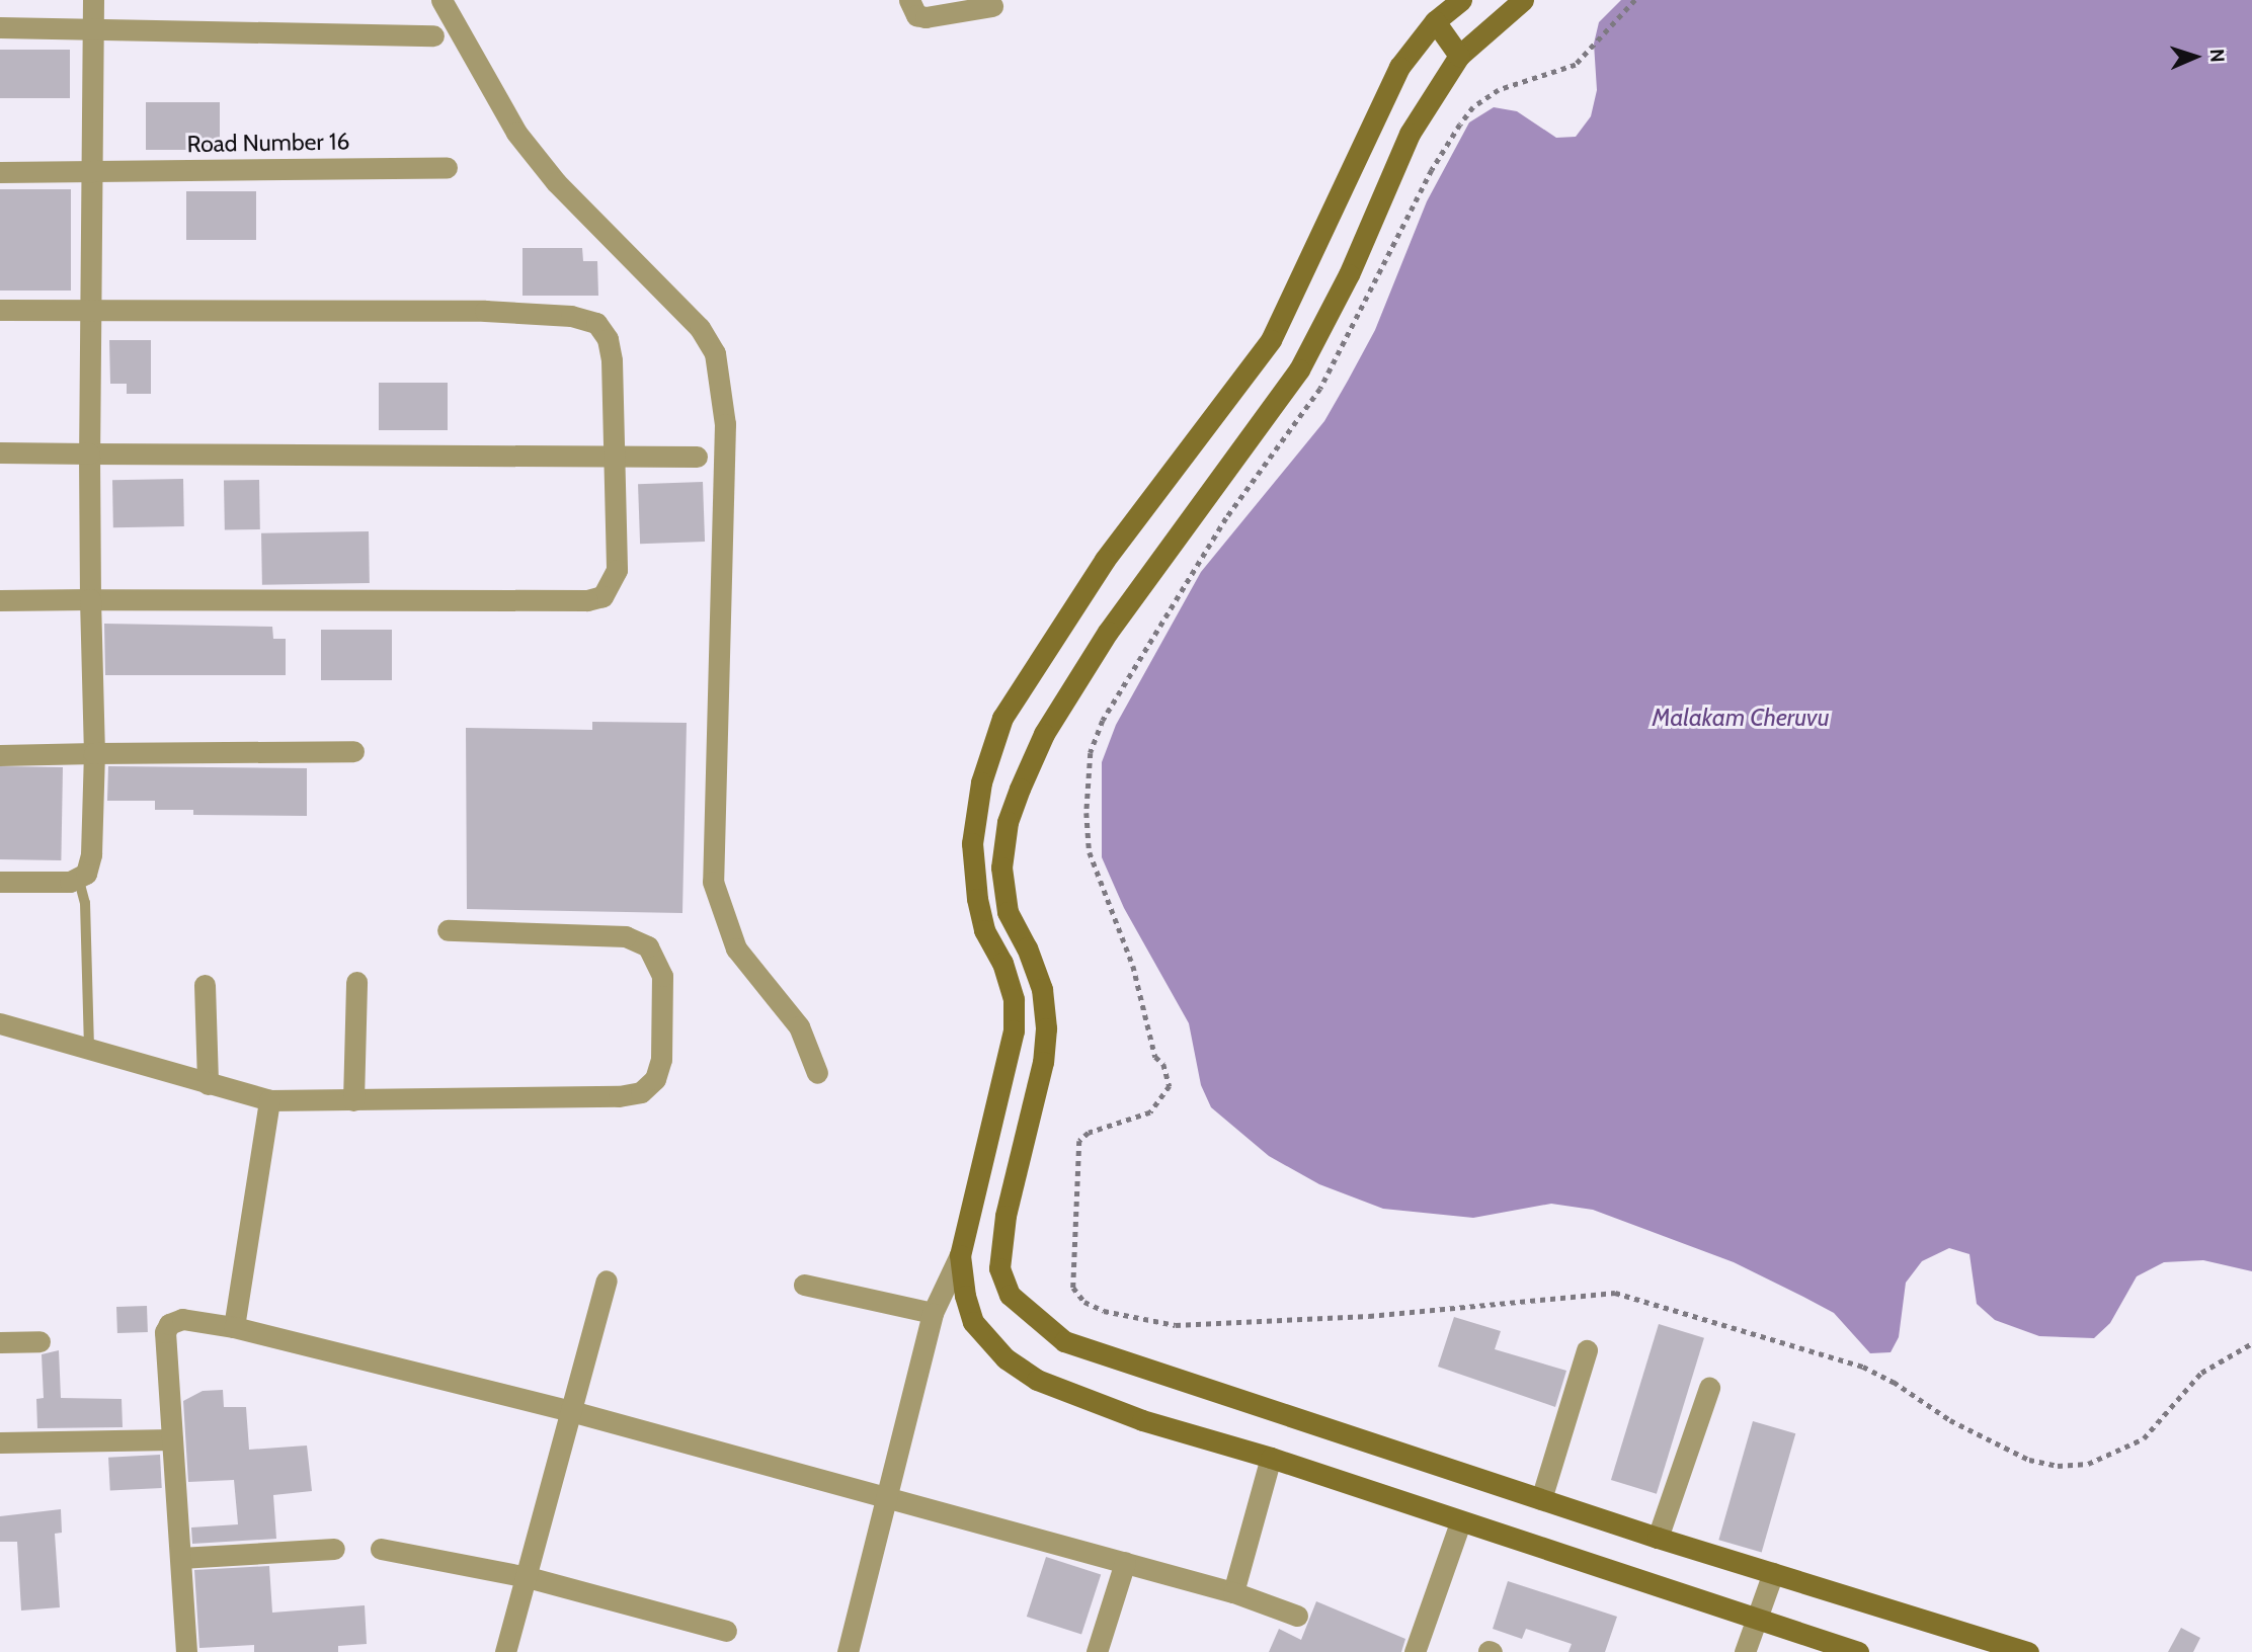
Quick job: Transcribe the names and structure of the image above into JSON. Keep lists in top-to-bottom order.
{
  "streets": {
    "street": ["Road Number 16"]
  },
  "water": ["Malakam Cheruvu"],
  "north": "right"
}
